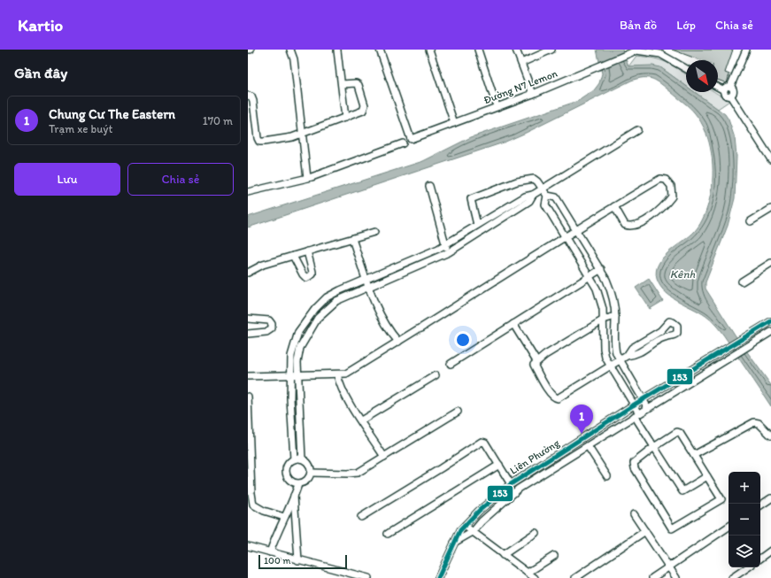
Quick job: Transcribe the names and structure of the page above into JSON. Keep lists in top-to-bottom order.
{
  "streets": {
    "street": ["Đường N7 Lemon", "Liên Phường"]
  },
  "water": ["Kênh"],
  "lines": ["transit line 153"],
  "scale_bar": "100 m",
  "north": "bottom right",
  "page": {
    "header": "Kartio",
    "nav": ["Bản đồ", "Lớp", "Chia sẻ"],
    "heading": "Gần đây",
    "list": [
      {
        "mark": "1",
        "name": "Chung Cư The Eastern",
        "note": "Trạm xe buýt",
        "value": "170 m"
      }
    ],
    "buttons": ["Lưu", "Chia sẻ"],
    "pins": "1",
    "map_buttons": ["+", "−"],
    "scale": "100 m"
  }
}
